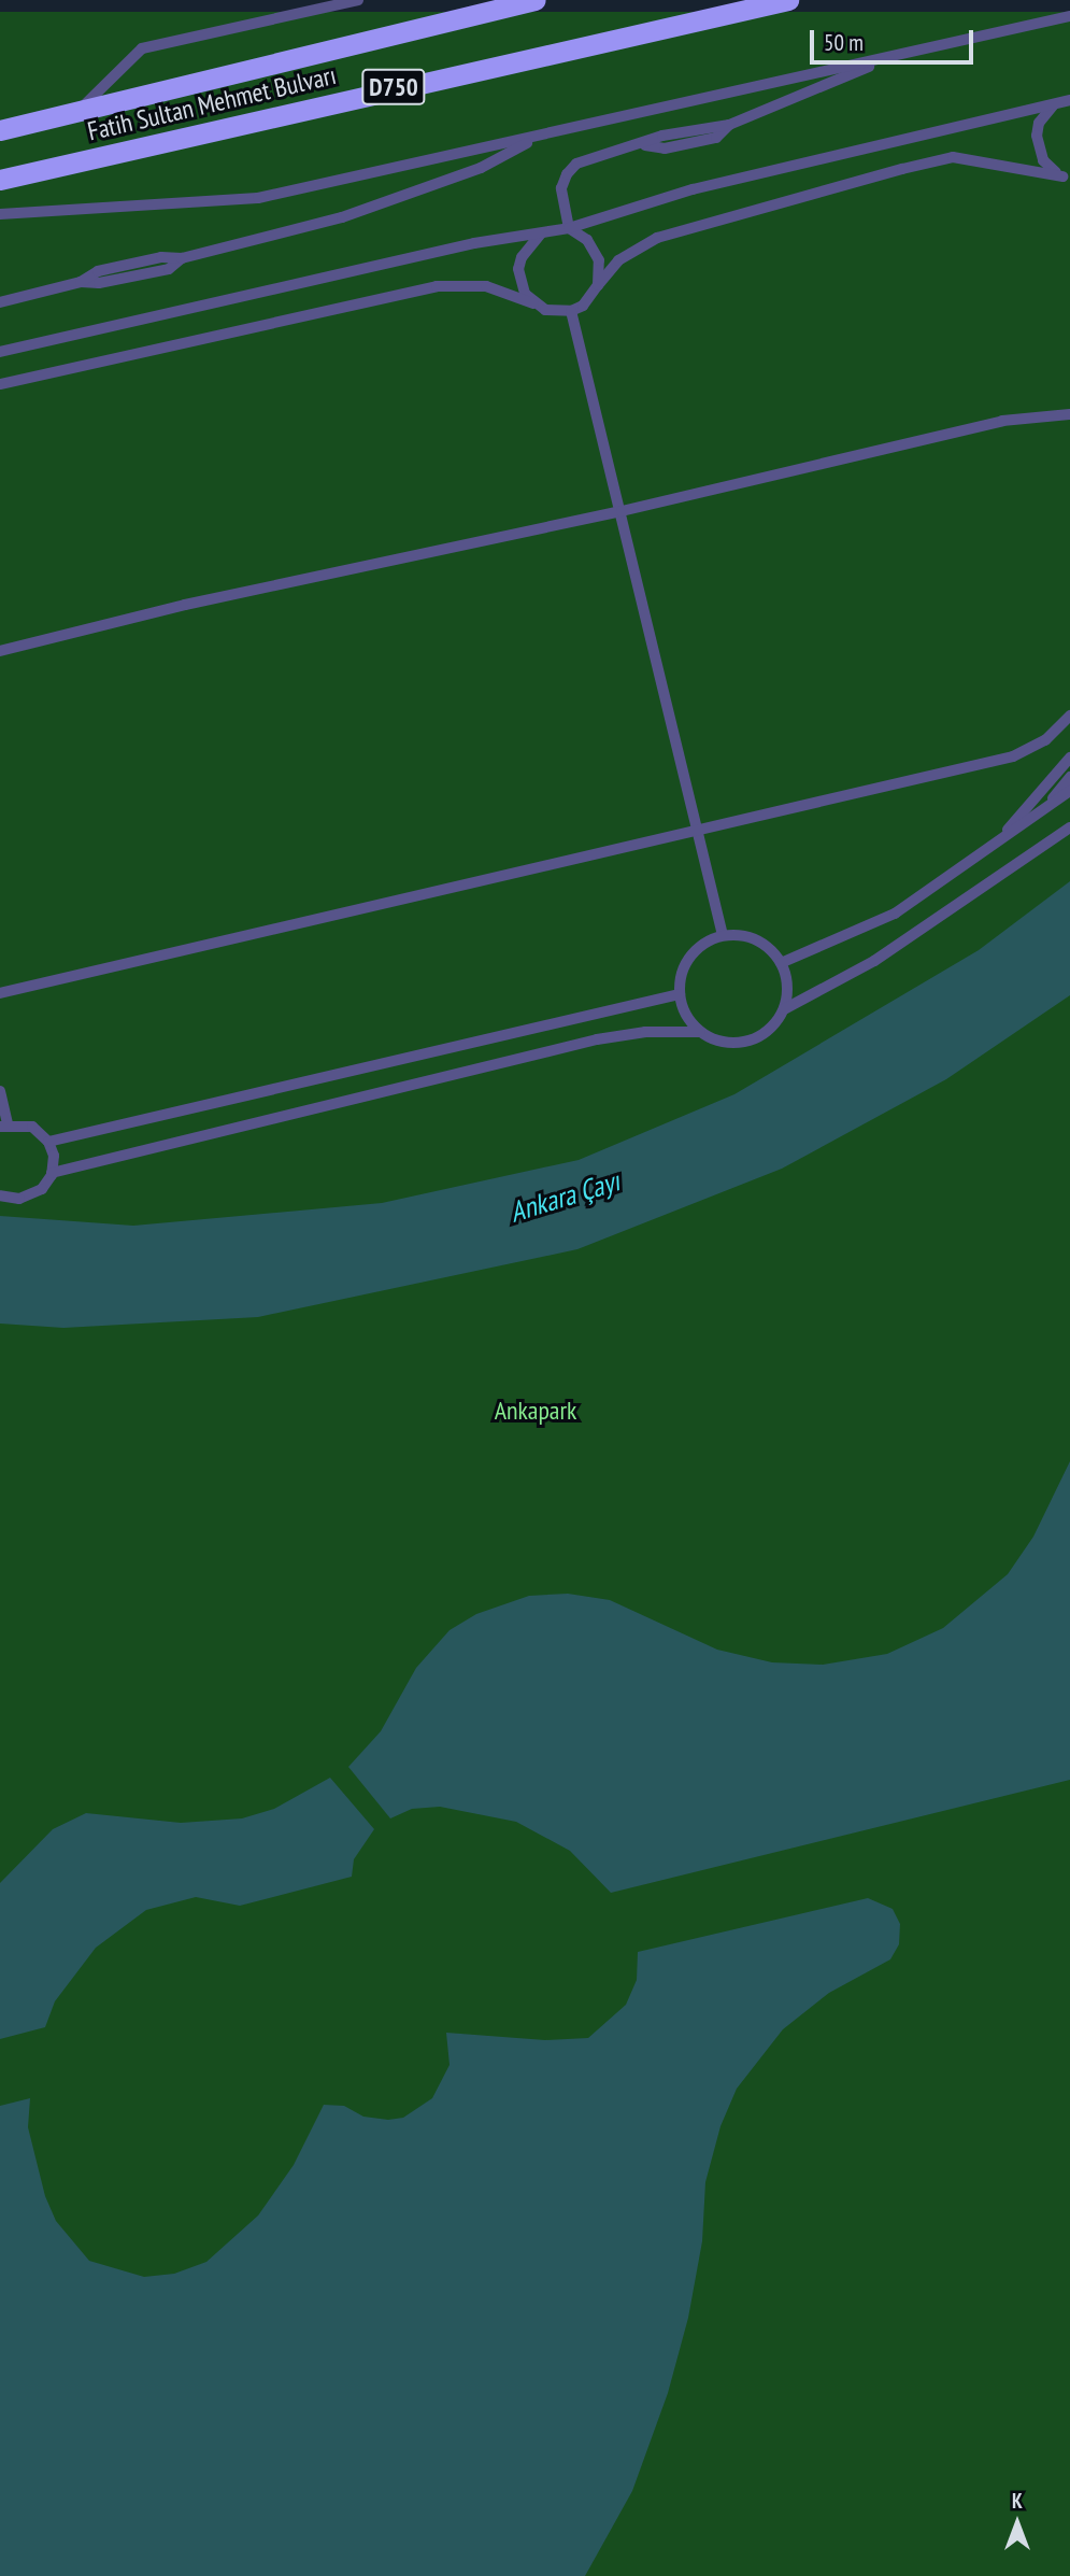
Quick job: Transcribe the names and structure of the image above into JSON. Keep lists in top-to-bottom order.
{
  "streets": {
    "highway": ["D750", "Fatih Sultan Mehmet Bulvarı"]
  },
  "water": ["Ankara Çayı"],
  "parks": ["Ankapark"],
  "scale_bar": "50 m",
  "north": "top"
}
